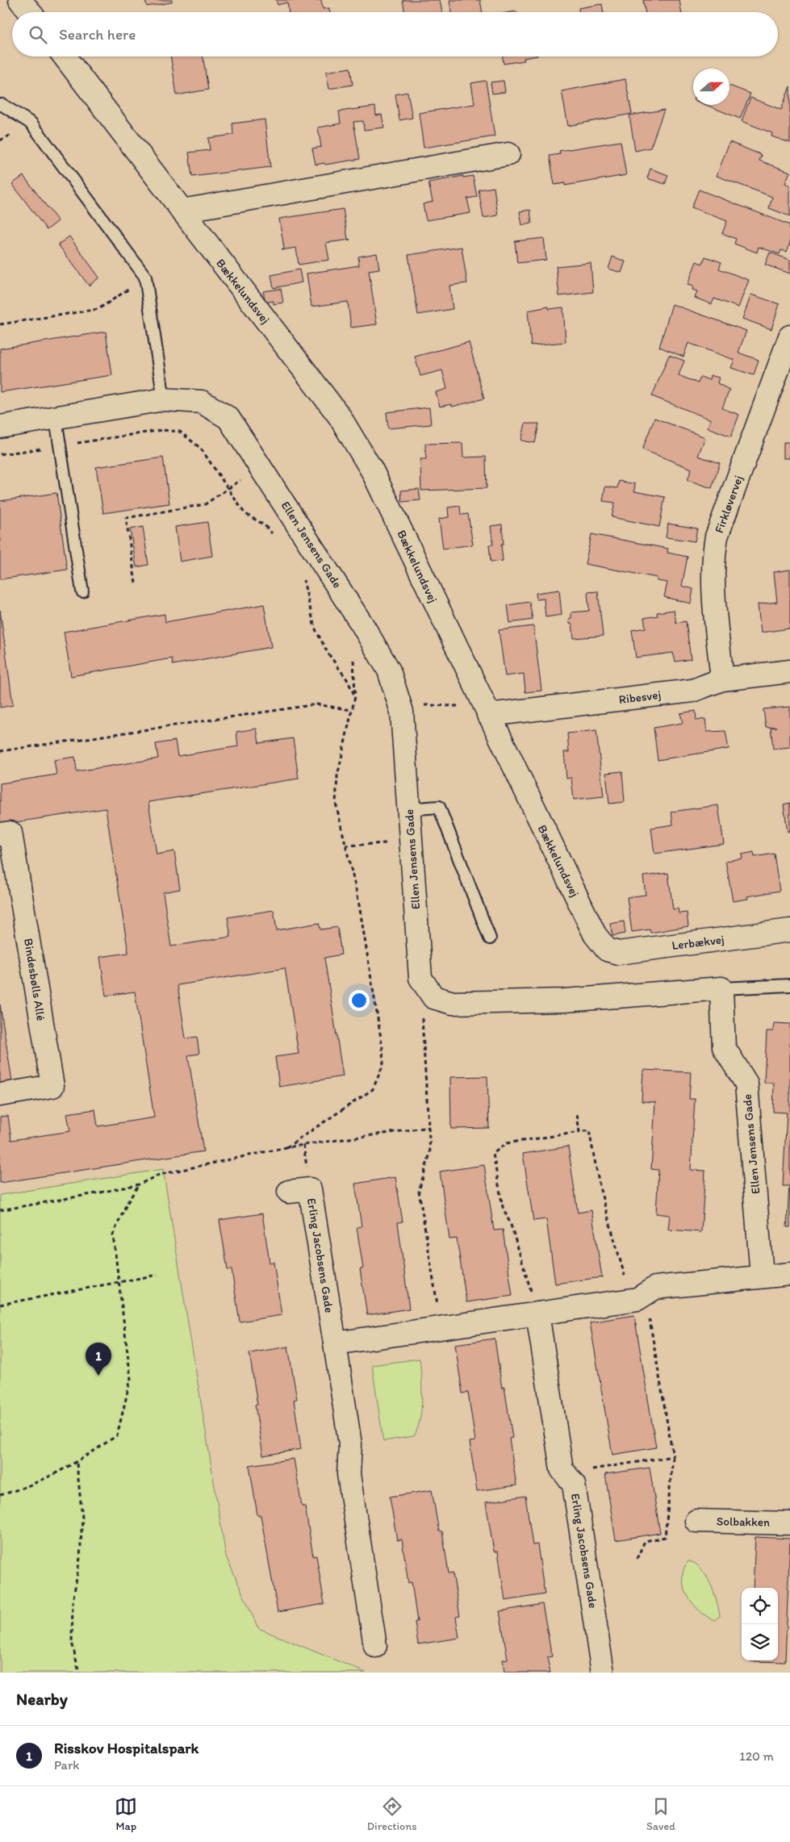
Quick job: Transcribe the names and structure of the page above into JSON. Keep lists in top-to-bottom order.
{
  "streets": {
    "street": [
      "Bækkelundsvej",
      "Firkløvervej",
      "Ellen Jensens Gade",
      "Ribesvej",
      "Lerbækvej",
      "Bindesbølls Allé",
      "Erling Jacobsens Gade",
      "Solbakken"
    ]
  },
  "crossings": [
    ["Bækkelundsvej", "Ribesvej"],
    ["Bækkelundsvej", "Lerbækvej"],
    ["Firkløvervej", "Ribesvej"]
  ],
  "north": "right",
  "page": {
    "search": "Search here",
    "pins": "1",
    "heading": "Nearby",
    "list": [
      {
        "mark": "1",
        "name": "Risskov Hospitalspark",
        "note": "Park",
        "value": "120 m"
      }
    ],
    "nav": ["Map", "Directions", "Saved"]
  }
}
